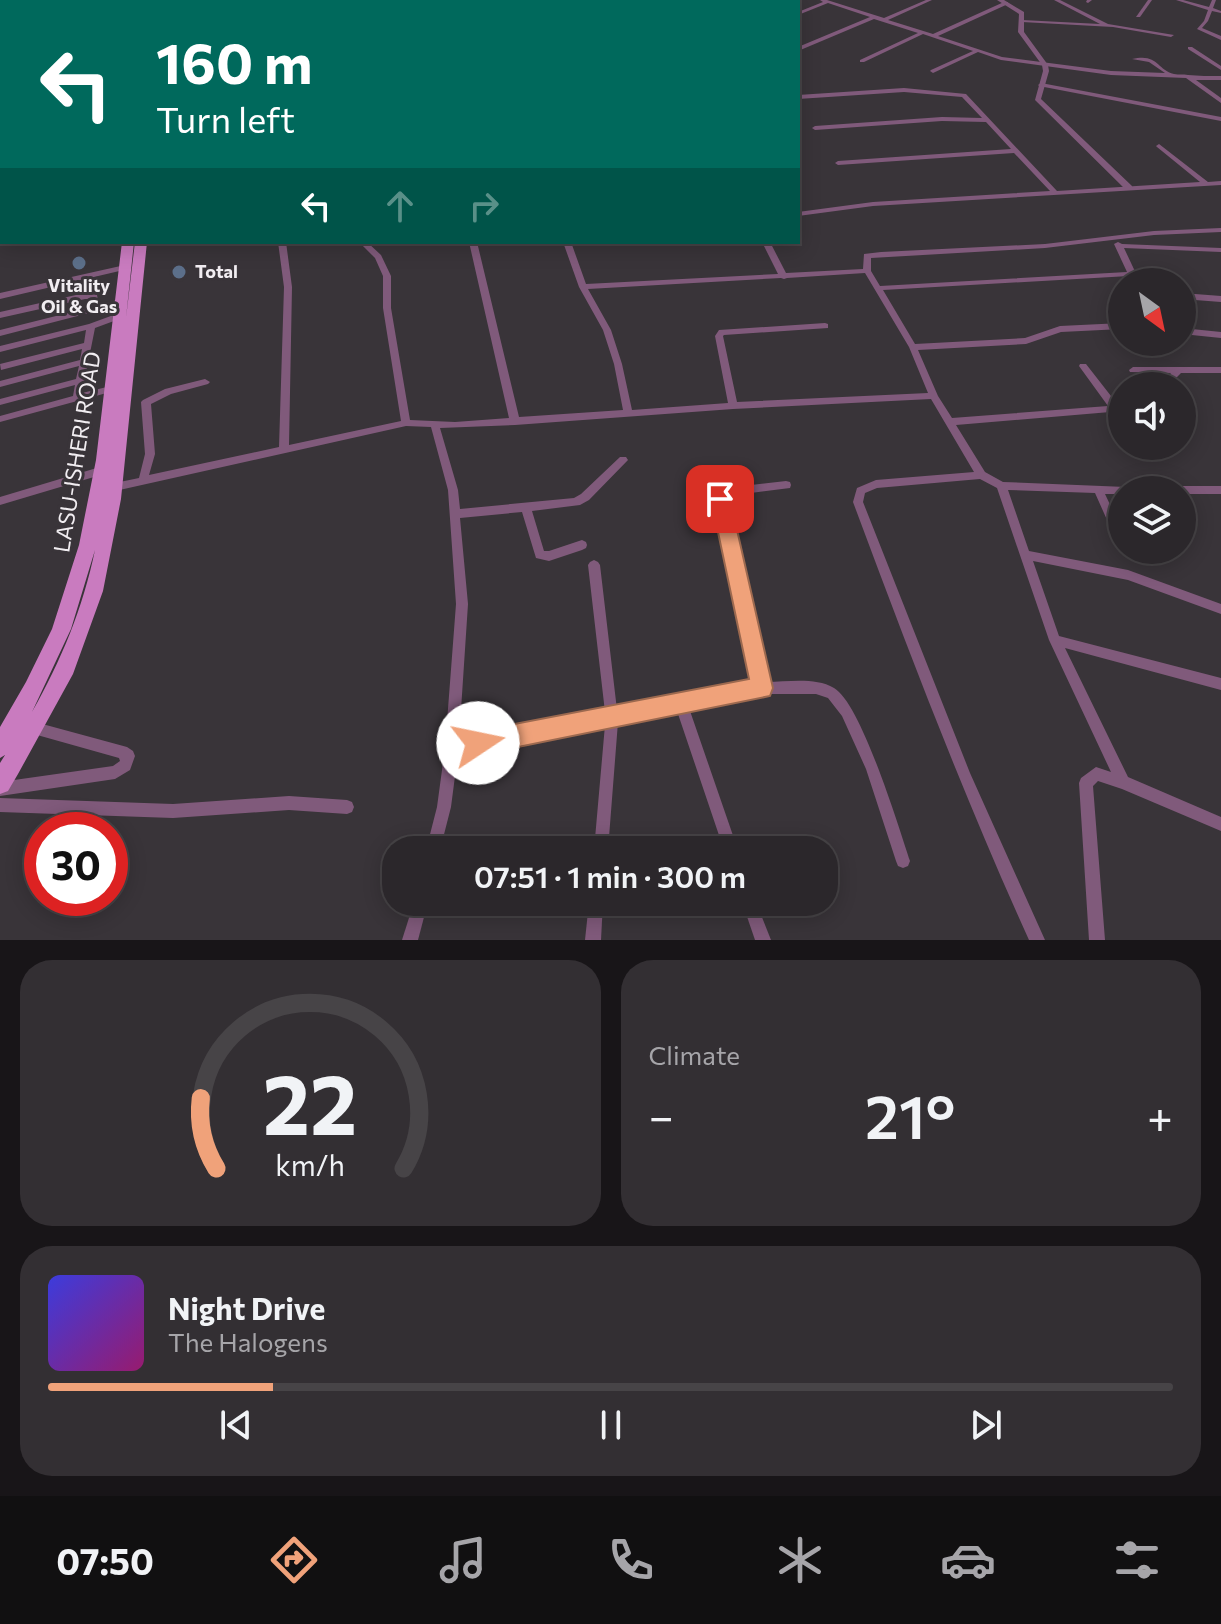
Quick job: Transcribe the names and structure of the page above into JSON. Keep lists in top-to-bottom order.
{
  "streets": {
    "main road": ["LASU-ISHERI ROAD"]
  },
  "places": ["Vitality Oil & Gas", "Total"],
  "north": "bottom right",
  "page": {
    "turn": ["160 m", "Turn left"],
    "limit": "30",
    "trip": "07:51 · 1 min · 300 m",
    "tile": "Climate",
    "heat": ["−", "21°", "+"],
    "song": ["Night Drive", "The Halogens"],
    "tabs": "07:50",
    "gauge": ["22", "km/h"]
  }
}
